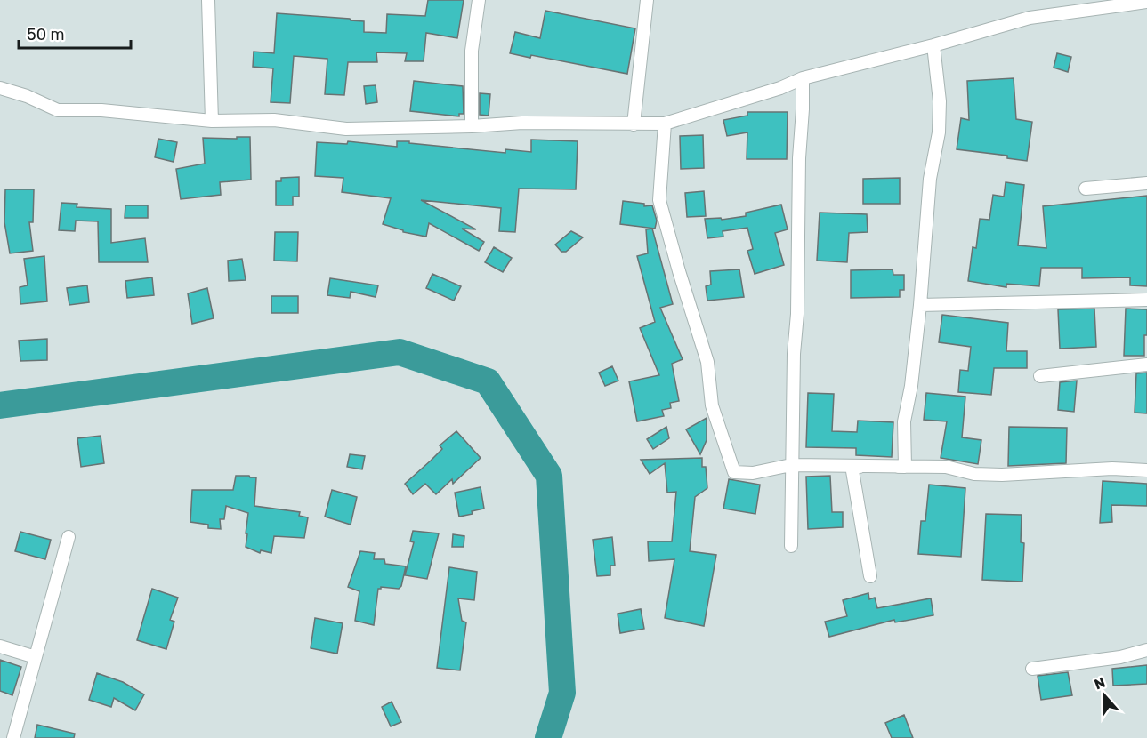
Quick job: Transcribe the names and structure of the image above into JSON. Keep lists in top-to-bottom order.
{
  "scale_bar": "50 m",
  "north": "top"
}
